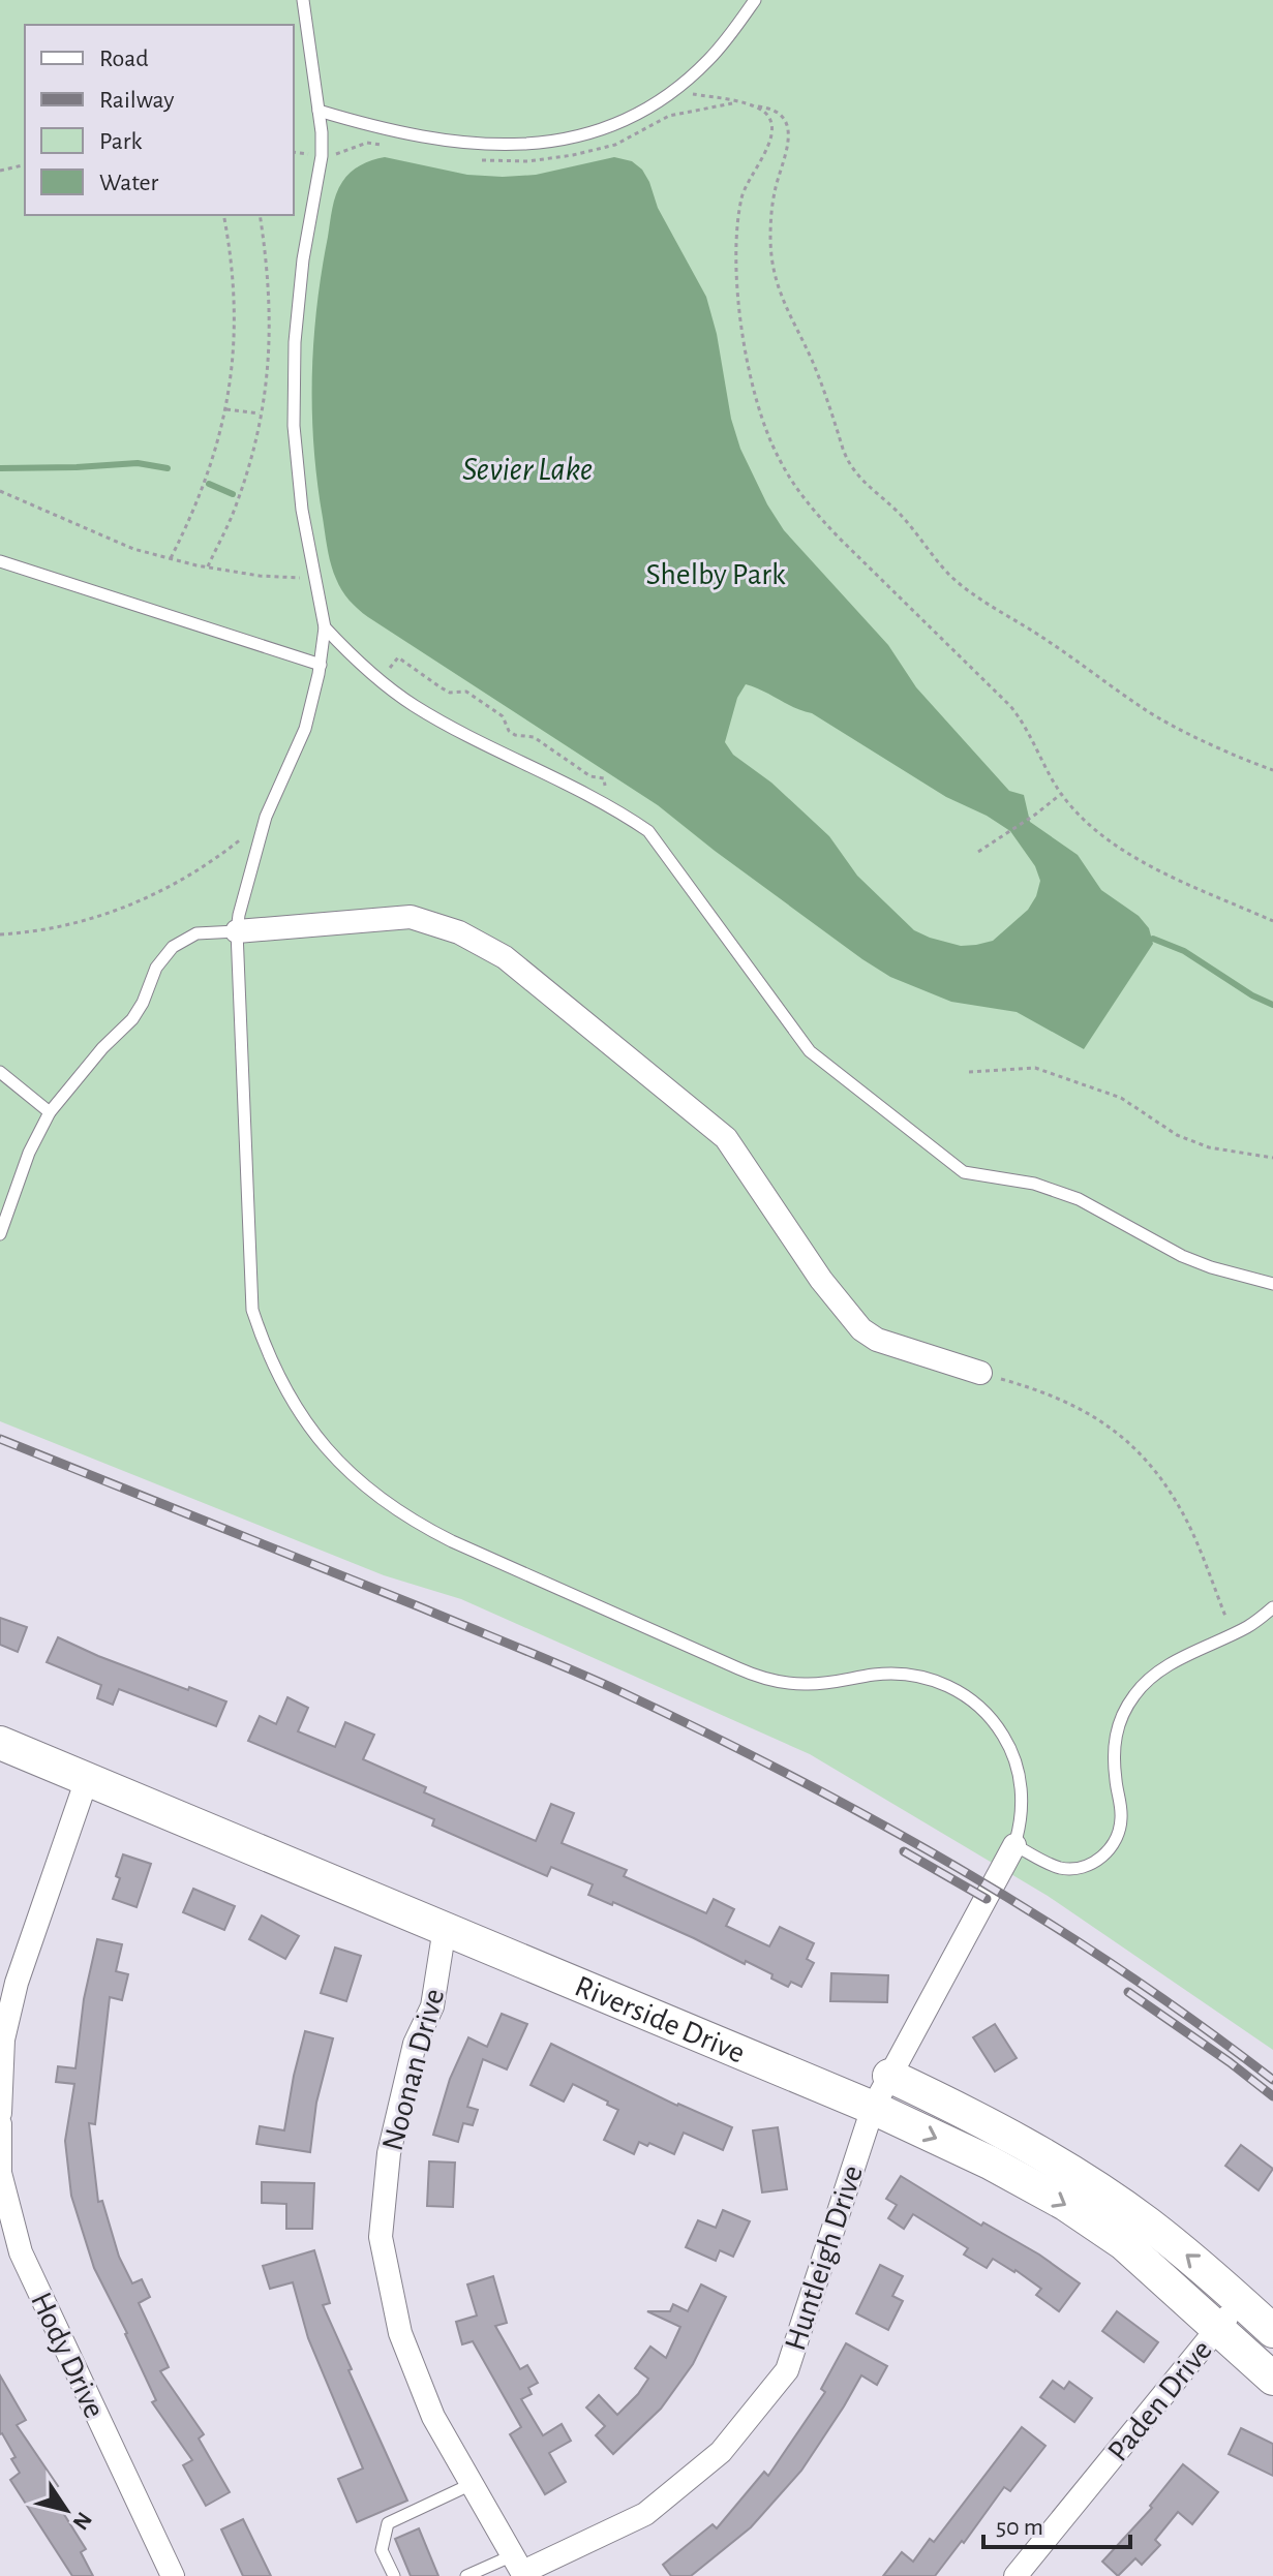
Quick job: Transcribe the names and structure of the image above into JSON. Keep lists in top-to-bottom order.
{
  "streets": {
    "street": [
      "Riverside Drive",
      "Noonan Drive",
      "Huntleigh Drive",
      "Hody Drive",
      "Paden Drive"
    ]
  },
  "crossings": [
    ["Riverside Drive", "Noonan Drive"],
    ["Riverside Drive", "Huntleigh Drive"],
    ["Riverside Drive", "Paden Drive"],
    ["Noonan Drive", "Huntleigh Drive"]
  ],
  "water": ["Sevier Lake"],
  "parks": ["Shelby Park"],
  "legend": [
    "Road",
    "Railway",
    "Park",
    "Water"
  ],
  "scale_bar": "50 m",
  "north": "bottom right"
}
